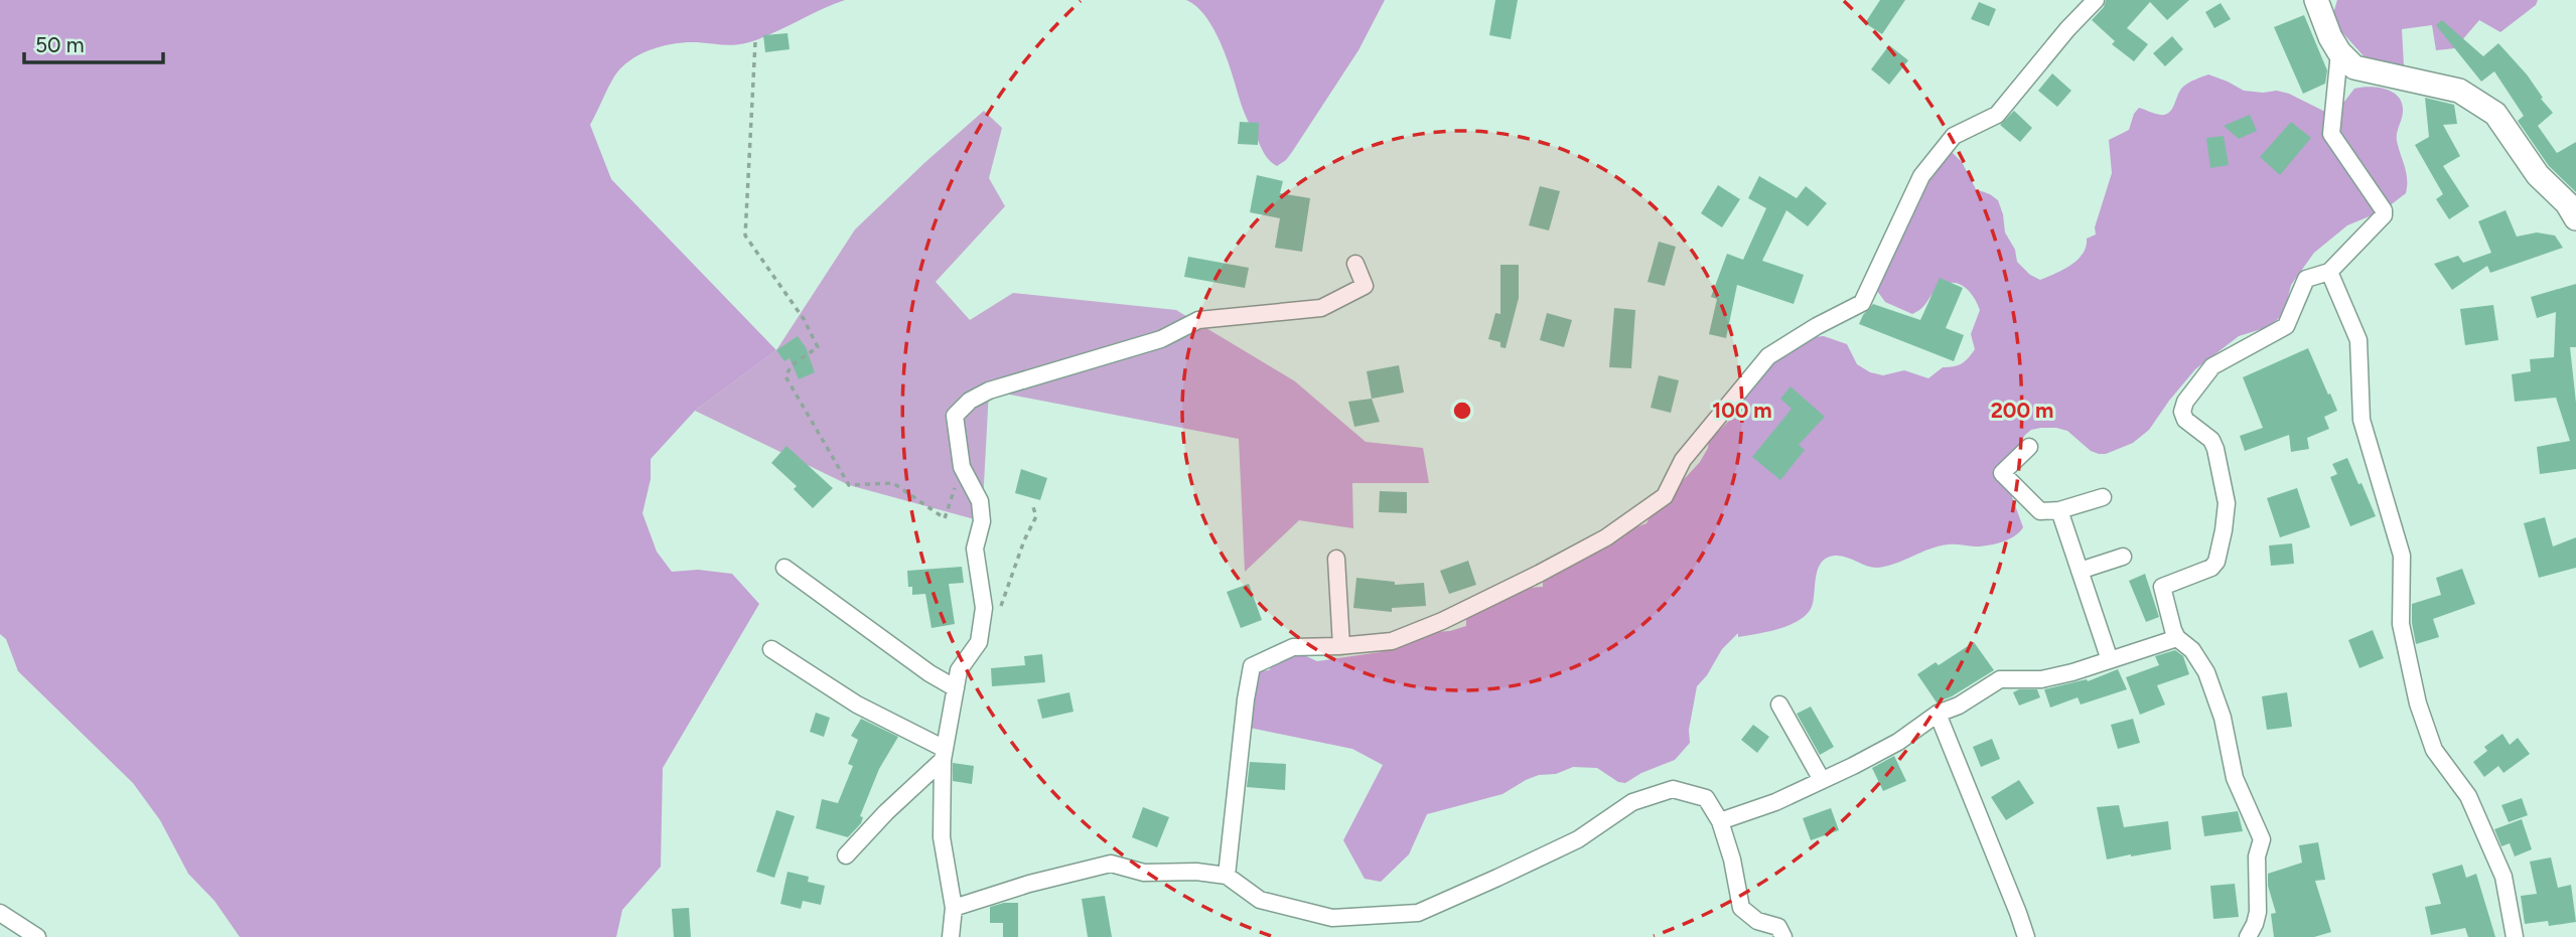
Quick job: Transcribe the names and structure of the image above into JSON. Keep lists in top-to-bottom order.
{
  "scale_bar": "50 m",
  "rings": ["100 m", "200 m"]
}
